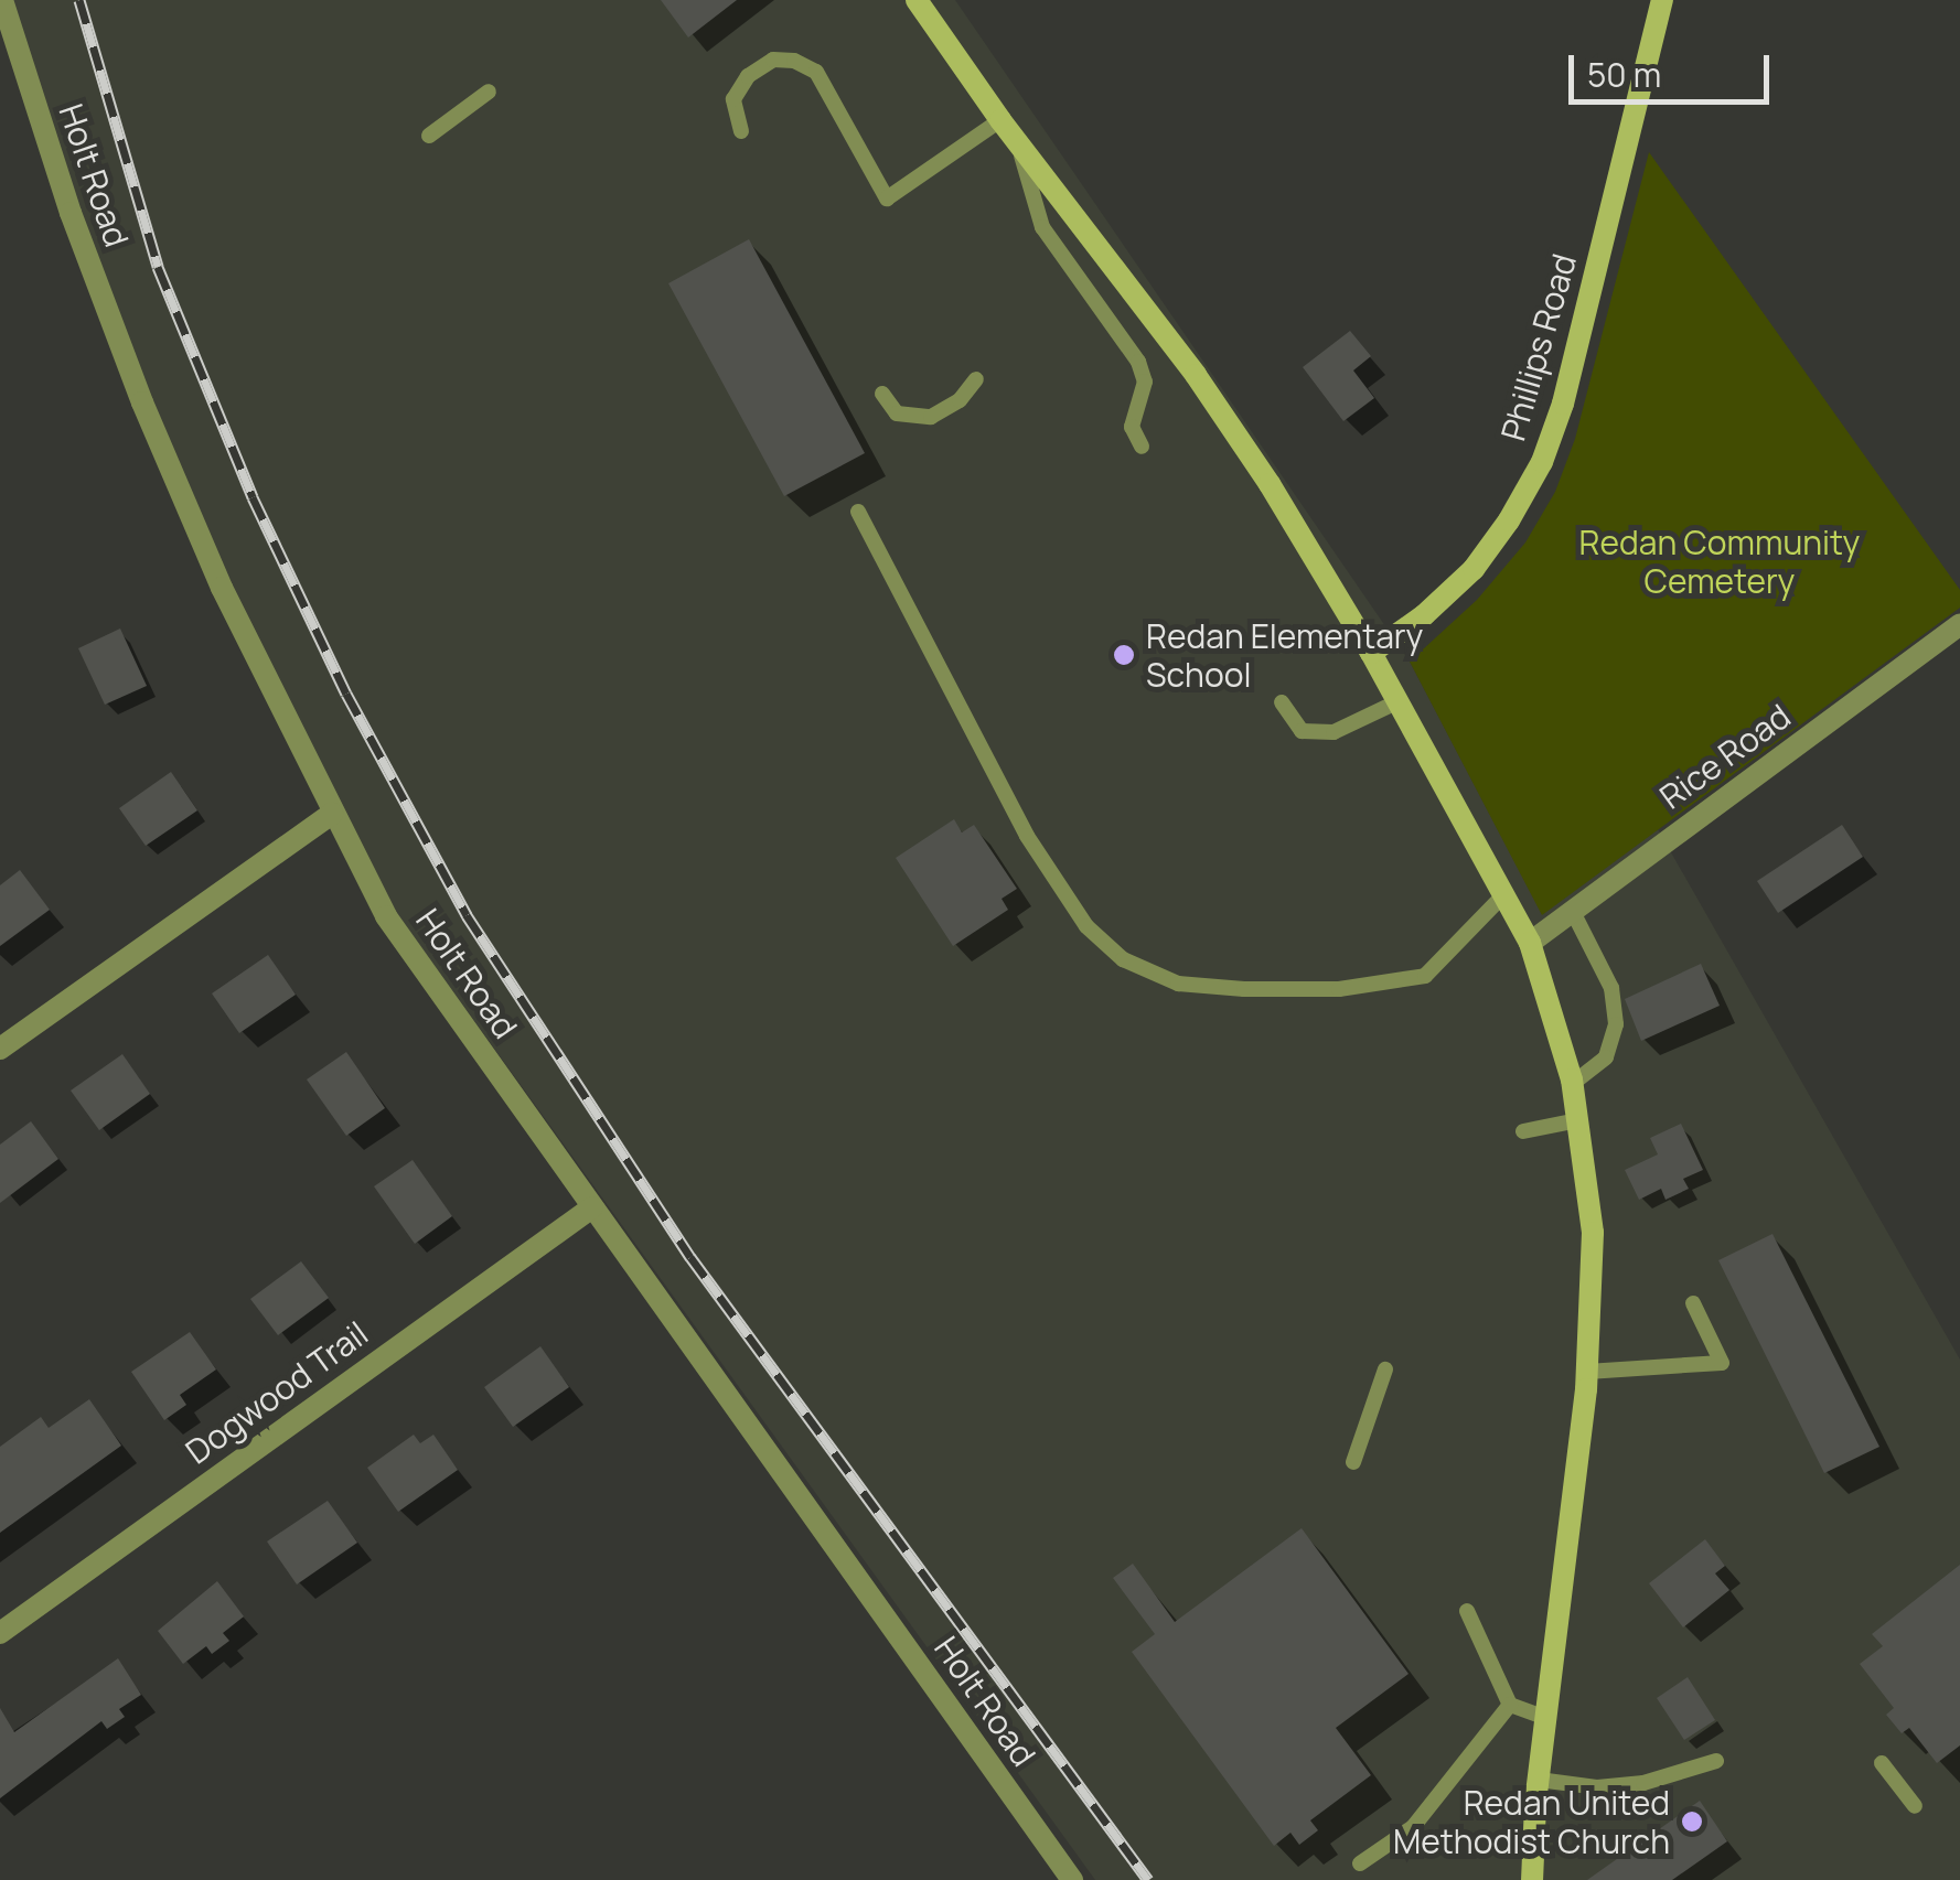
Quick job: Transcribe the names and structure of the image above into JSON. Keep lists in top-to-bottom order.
{
  "streets": {
    "main road": ["Phillips Road"],
    "street": ["Holt Road", "Rice Road", "Dogwood Trail"]
  },
  "crossings": [
    ["Holt Road", "Dogwood Trail"]
  ],
  "parks": ["Redan Community Cemetery"],
  "places": ["Redan Elementary School", "Redan United Methodist Church"],
  "scale_bar": "50 m"
}
